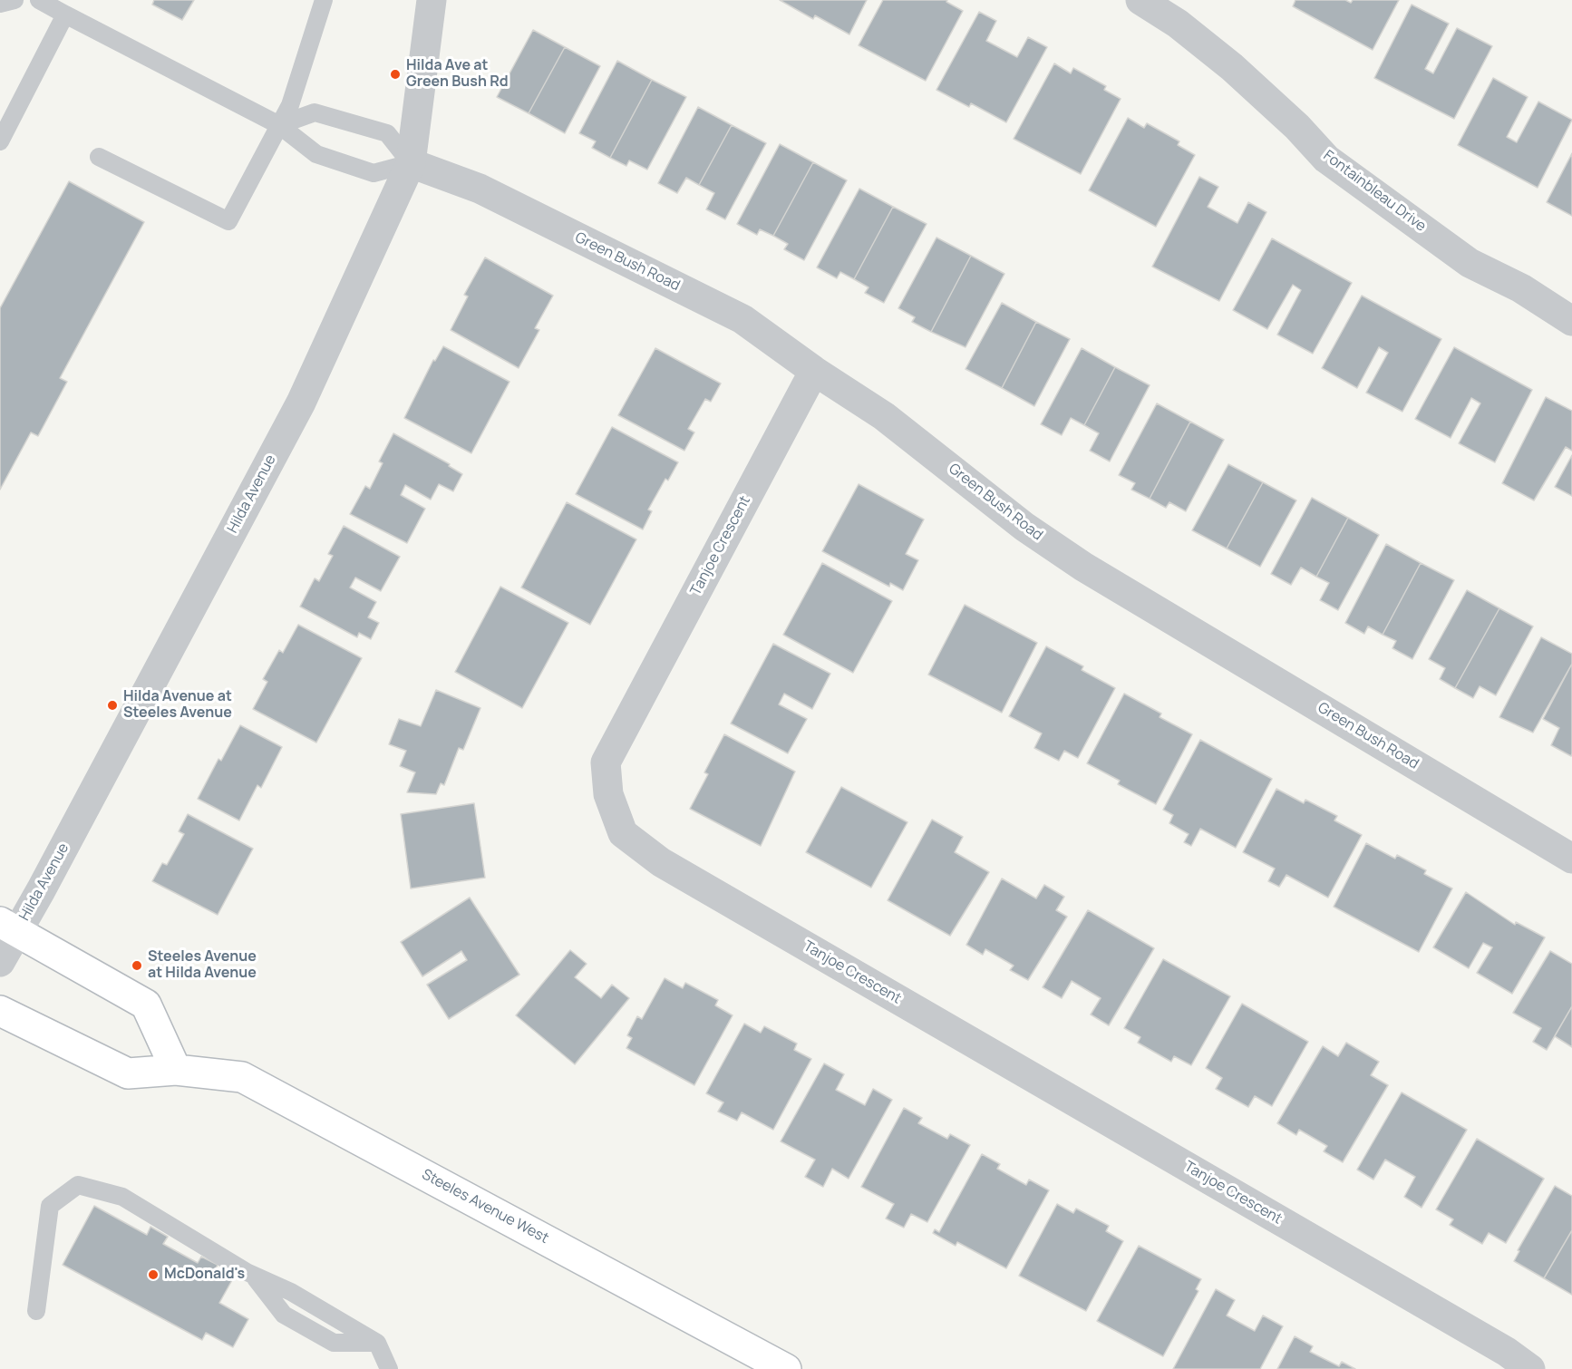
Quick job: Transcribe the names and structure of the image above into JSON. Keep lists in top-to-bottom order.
{
  "streets": {
    "main road": ["Steeles Avenue West"],
    "street": [
      "Fontainbleau Drive",
      "Green Bush Road",
      "Hilda Avenue",
      "Tanjoe Crescent"
    ]
  },
  "crossings": [
    ["Green Bush Road", "Hilda Avenue"],
    ["Green Bush Road", "Tanjoe Crescent"]
  ],
  "places": [
    "Hilda Ave at Green Bush Rd",
    "Hilda Avenue at Steeles Avenue",
    "Steeles Avenue at Hilda Avenue",
    "McDonald's"
  ]
}
